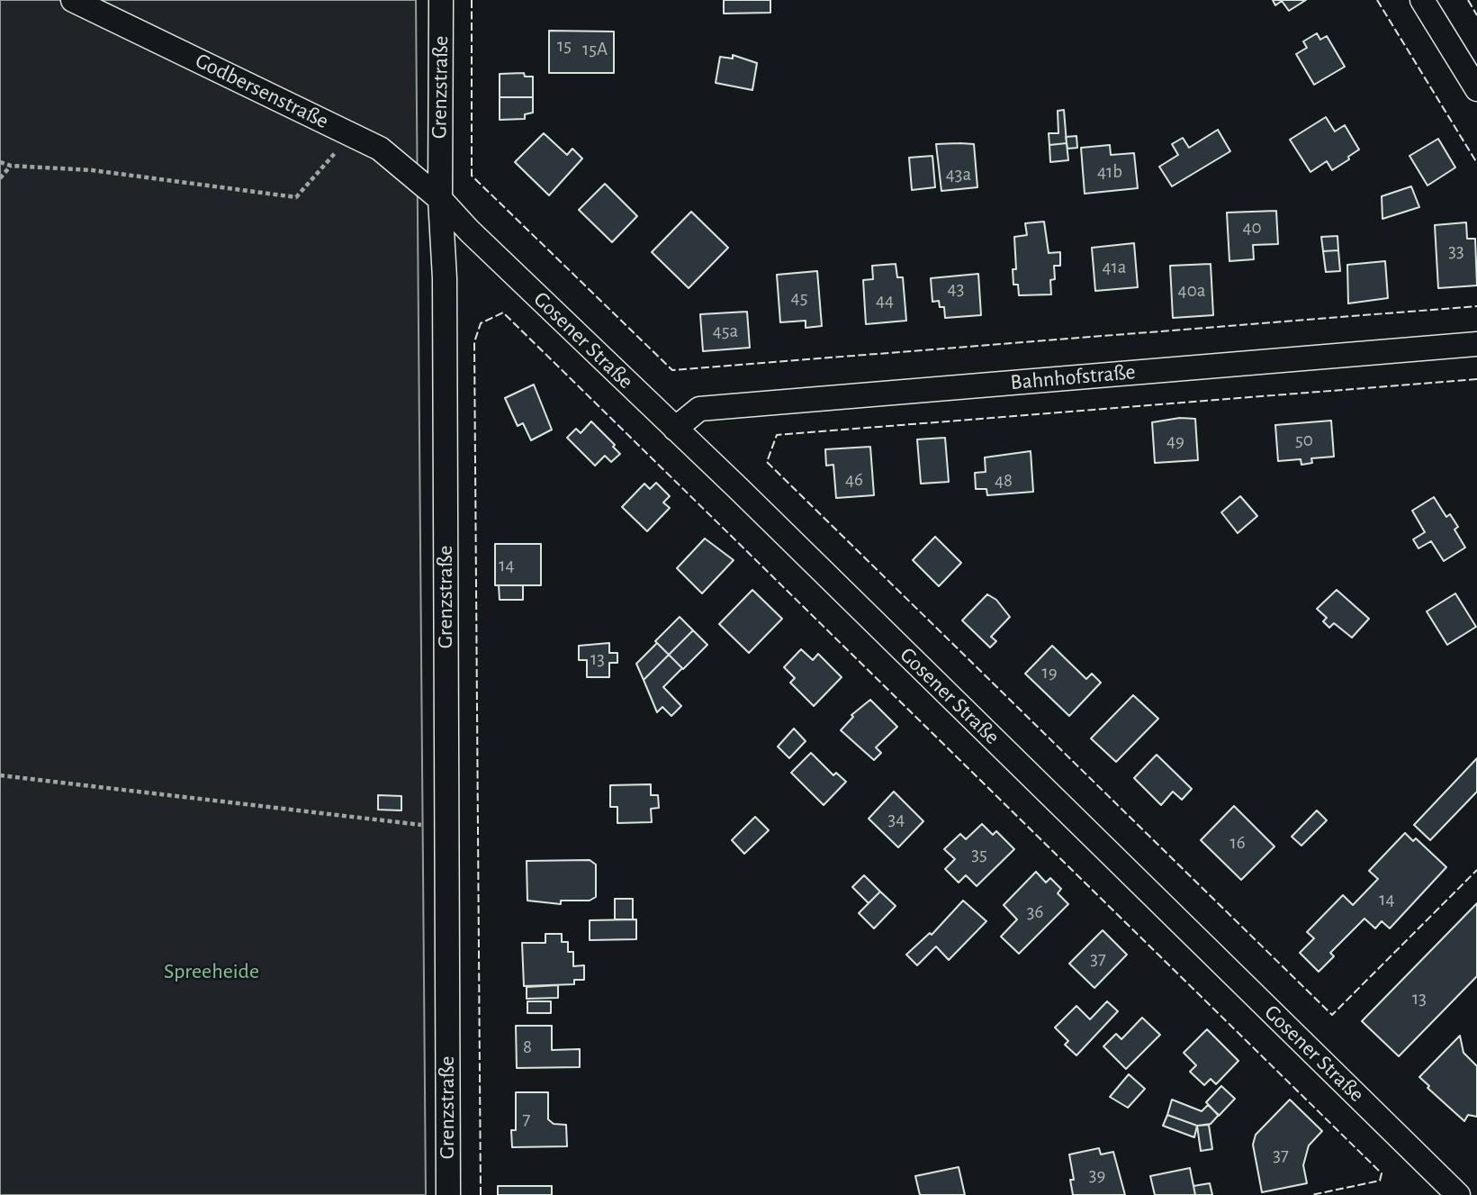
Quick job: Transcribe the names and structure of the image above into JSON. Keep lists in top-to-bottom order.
{
  "streets": {
    "street": [
      "Grenzstraße",
      "Godbersenstraße",
      "Gosener Straße",
      "Bahnhofstraße"
    ]
  },
  "crossings": [
    ["Grenzstraße", "Godbersenstraße"],
    ["Grenzstraße", "Gosener Straße"],
    ["Godbersenstraße", "Gosener Straße"],
    ["Gosener Straße", "Bahnhofstraße"]
  ],
  "parks": ["Spreeheide"],
  "house_numbers": [
    "15",
    "15A",
    "41b",
    "43a",
    "40",
    "33",
    "41a",
    "43",
    "40a",
    "45",
    "44",
    "45a",
    "50",
    "49",
    "46",
    "48",
    "14",
    "13",
    "19",
    "34",
    "16",
    "35",
    "14",
    "36",
    "37",
    "13",
    "8",
    "7",
    "37",
    "39"
  ]
}
